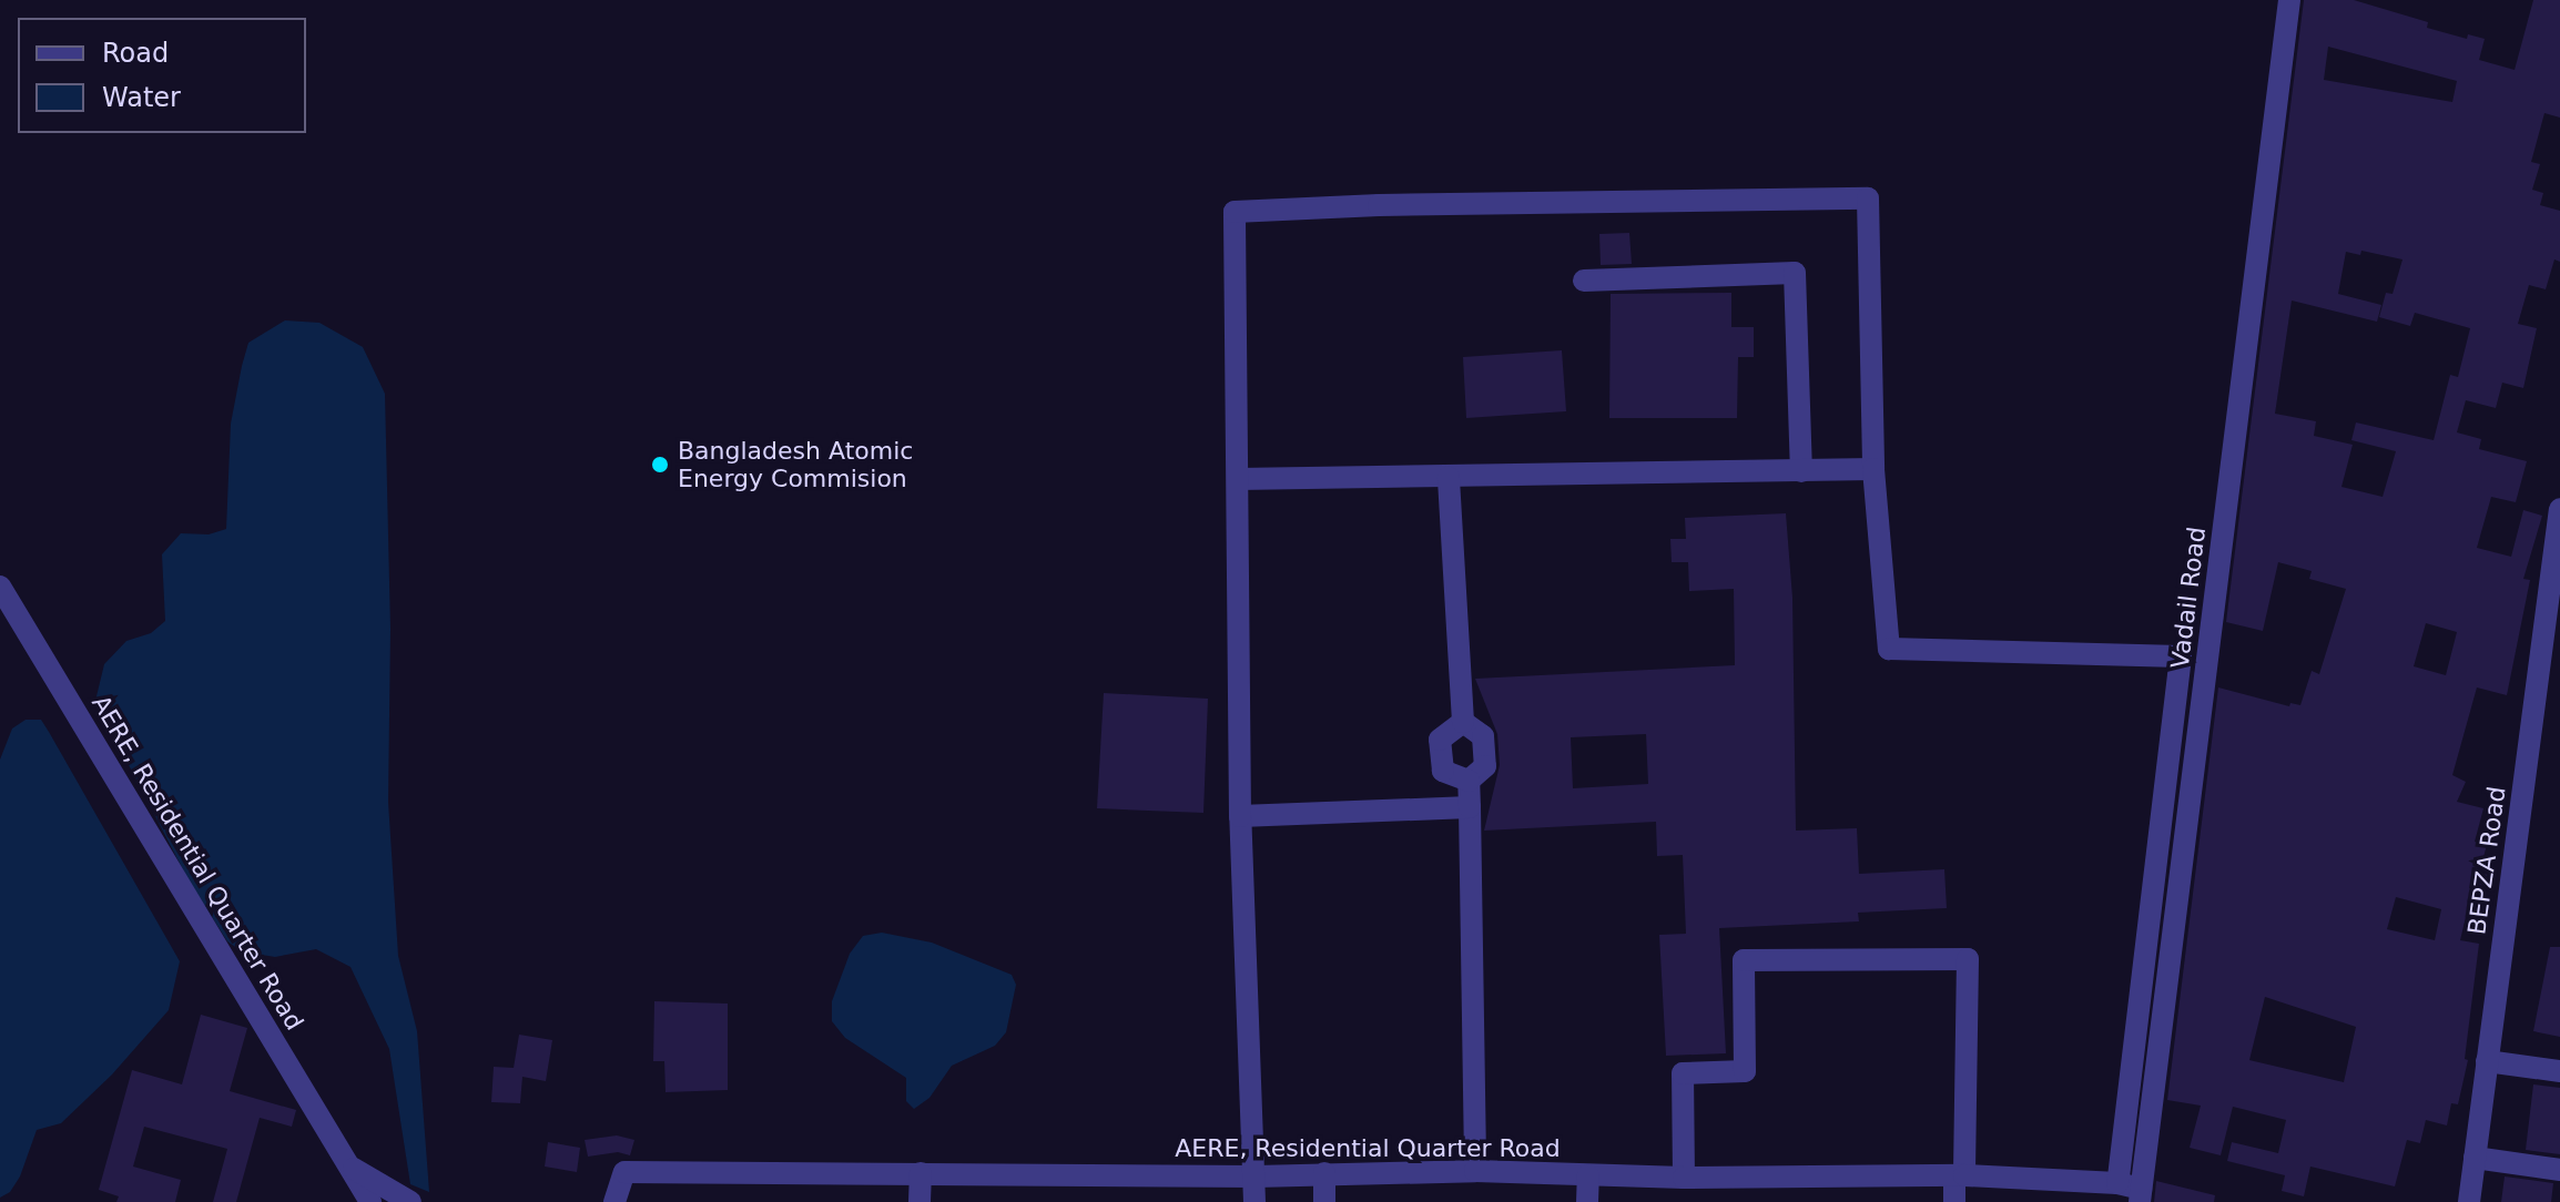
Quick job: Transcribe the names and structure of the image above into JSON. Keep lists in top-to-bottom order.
{
  "streets": {
    "street": ["Vadail Road", "BEPZA Road", "AERE, Residential Quarter Road"]
  },
  "crossings": [
    ["Vadail Road", "AERE, Residential Quarter Road"]
  ],
  "places": ["Bangladesh Atomic Energy Commision"],
  "legend": ["Road", "Water"]
}
